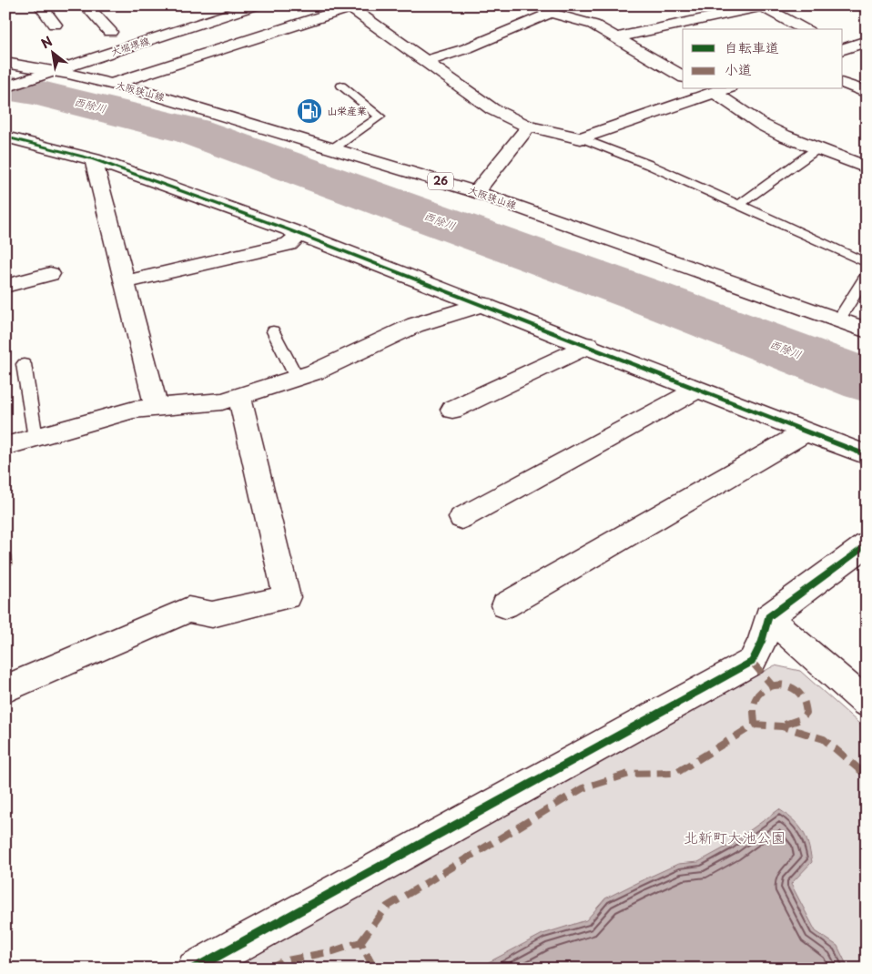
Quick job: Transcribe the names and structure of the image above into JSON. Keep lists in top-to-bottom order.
{
  "streets": {
    "street": ["大堀堺線", "大阪狭山線", "26"]
  },
  "crossings": [
    ["大堀堺線", "大阪狭山線"]
  ],
  "water": ["西除川"],
  "parks": ["北新町大池公園"],
  "places": {
    "fuel station": ["山栄産業"]
  },
  "legend": ["自転車道", "小道"],
  "north": "top left"
}
